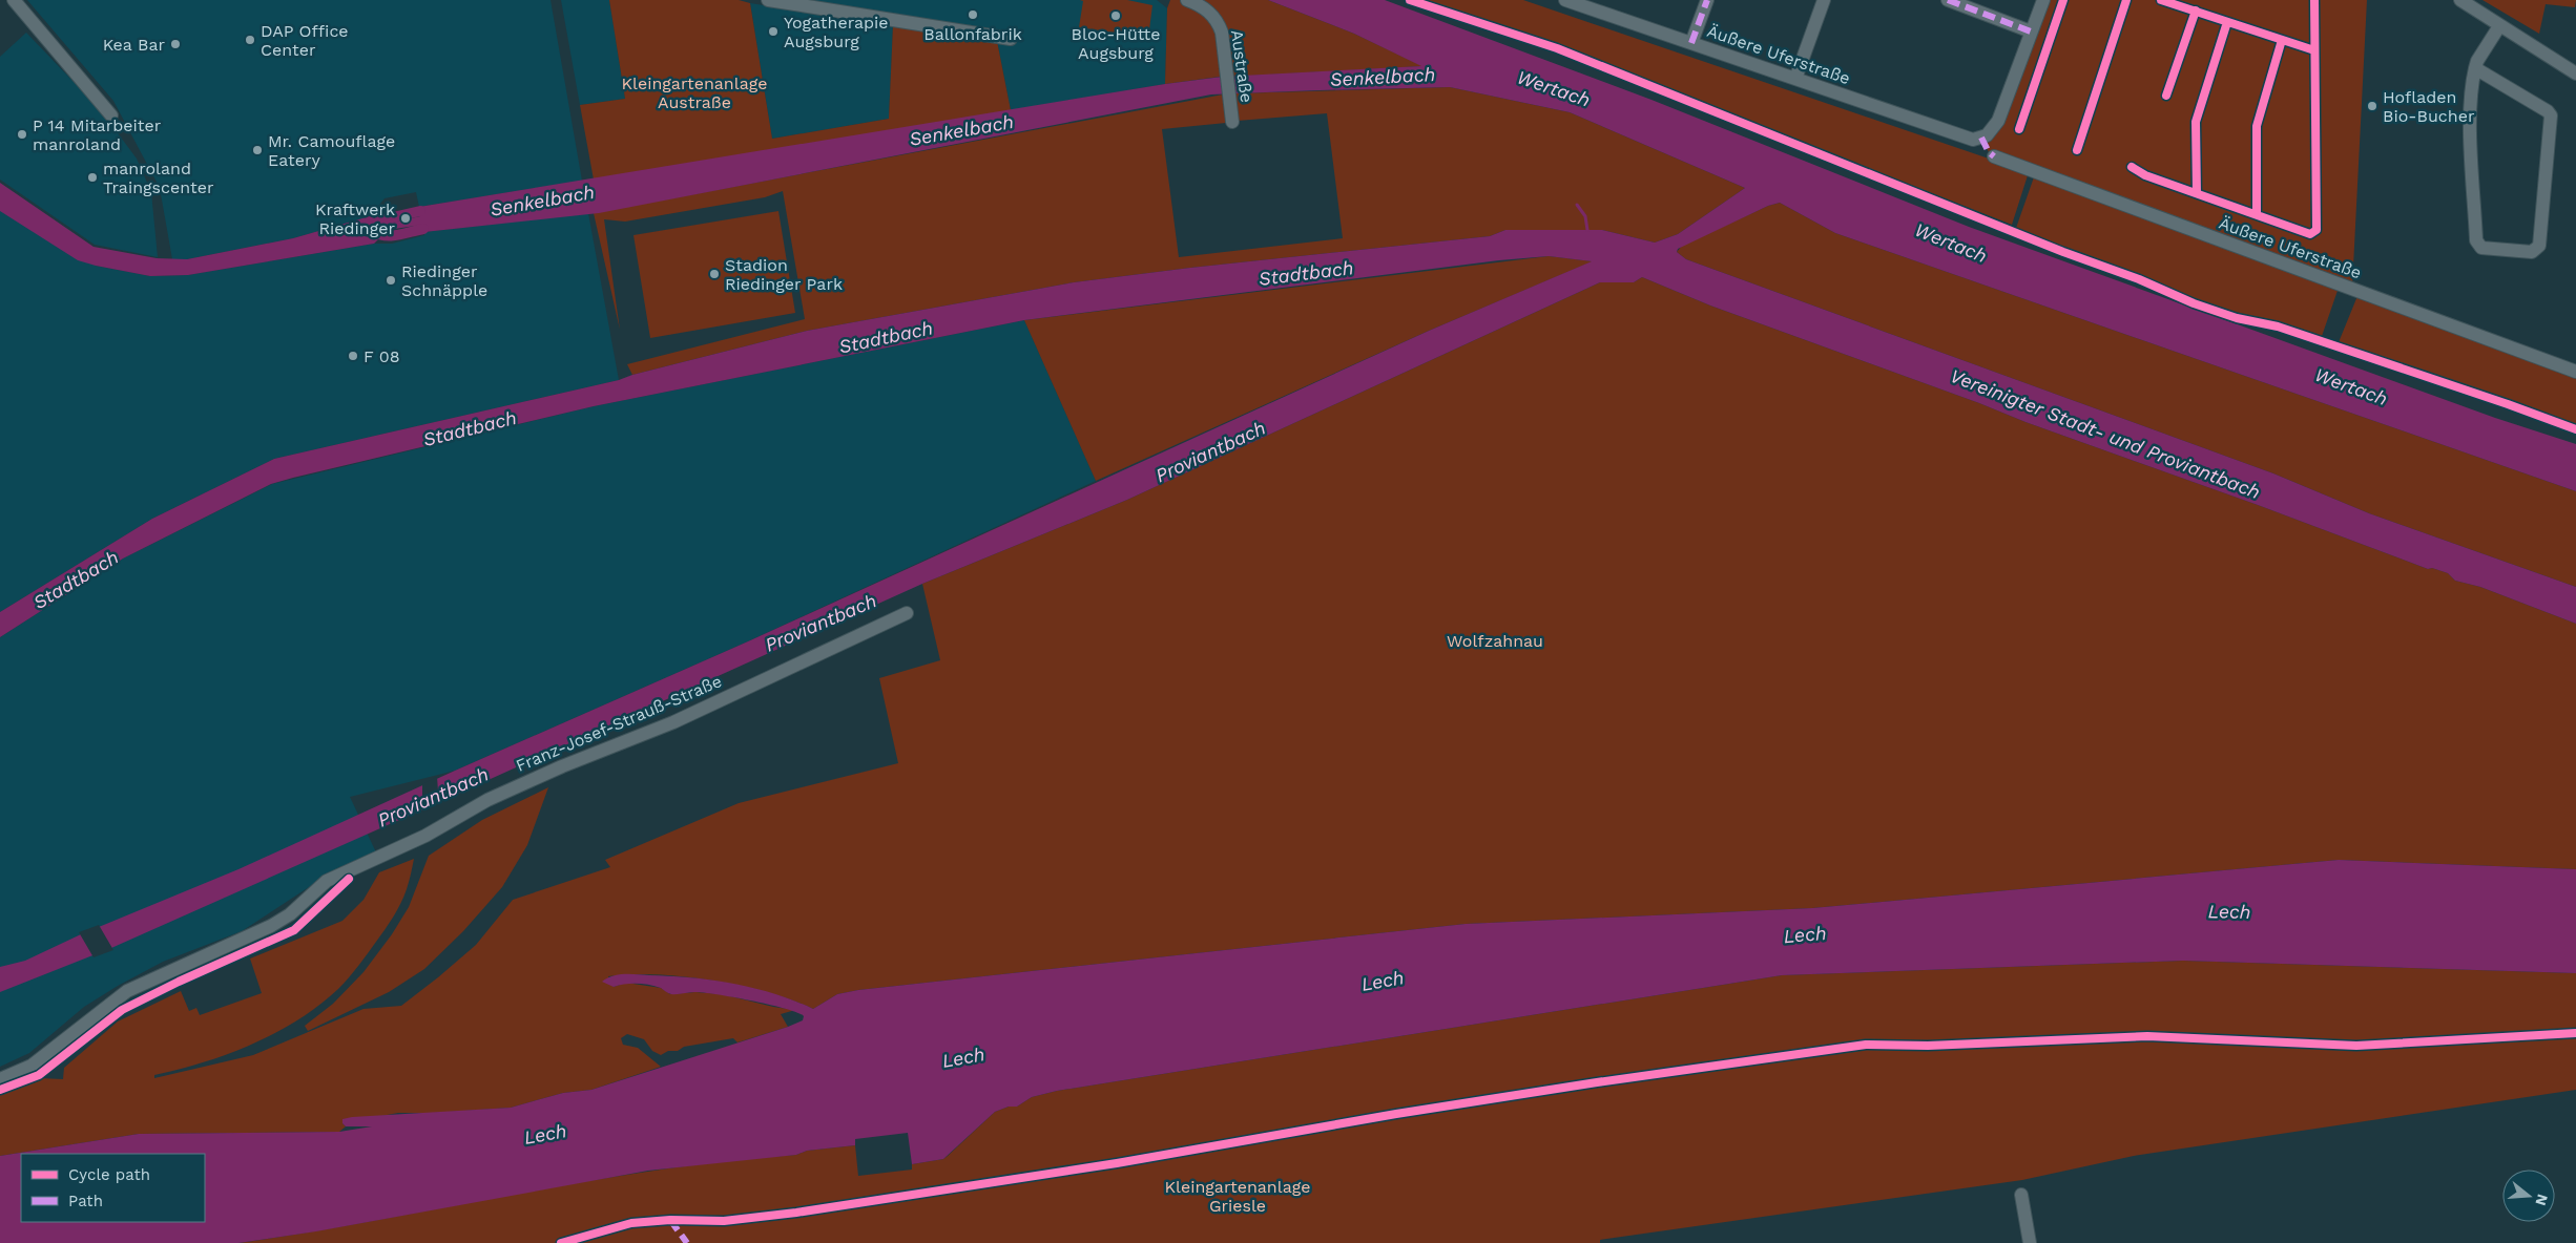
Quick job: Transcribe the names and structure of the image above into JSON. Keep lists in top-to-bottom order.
{
  "streets": {
    "street": ["Äußere Uferstraße", "Austraße", "Franz-Josef-Strauß-Straße"]
  },
  "water": [
    "Senkelbach",
    "Wertach",
    "Stadtbach",
    "Vereinigter Stadt- und Proviantbach",
    "Proviantbach",
    "Lech"
  ],
  "parks": ["Kleingartenanlage Austraße", "Wolfzahnau", "Kleingartenanlage Griesle"],
  "places": [
    "Ballonfabrik",
    "Bloc-Hütte Augsburg",
    "Yogatherapie Augsburg",
    "DAP Office Center",
    "Kea Bar",
    "Hofladen Bio-Bucher",
    "P 14 Mitarbeiter manroland",
    "Mr. Camouflage Eatery",
    "manroland Traingscenter",
    "Kraftwerk Riedinger",
    "Stadion Riedinger Park",
    "Riedinger Schnäpple",
    "F 08"
  ],
  "legend": ["Cycle path", "Path"],
  "north": "right"
}
